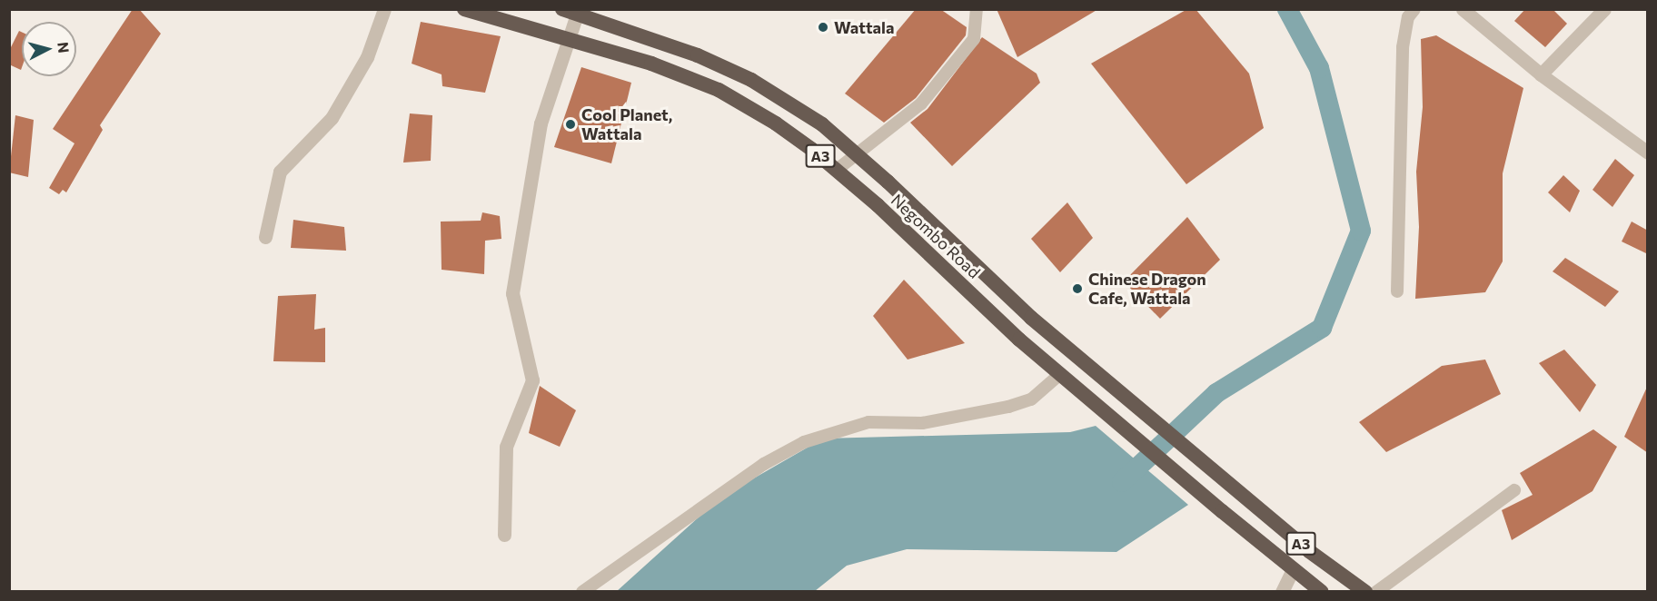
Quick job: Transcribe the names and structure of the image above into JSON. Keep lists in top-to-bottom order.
{
  "streets": {
    "highway": ["A3", "Negombo Road"]
  },
  "places": ["Wattala", "Cool Planet, Wattala", "Chinese Dragon Cafe, Wattala"],
  "north": "right"
}
